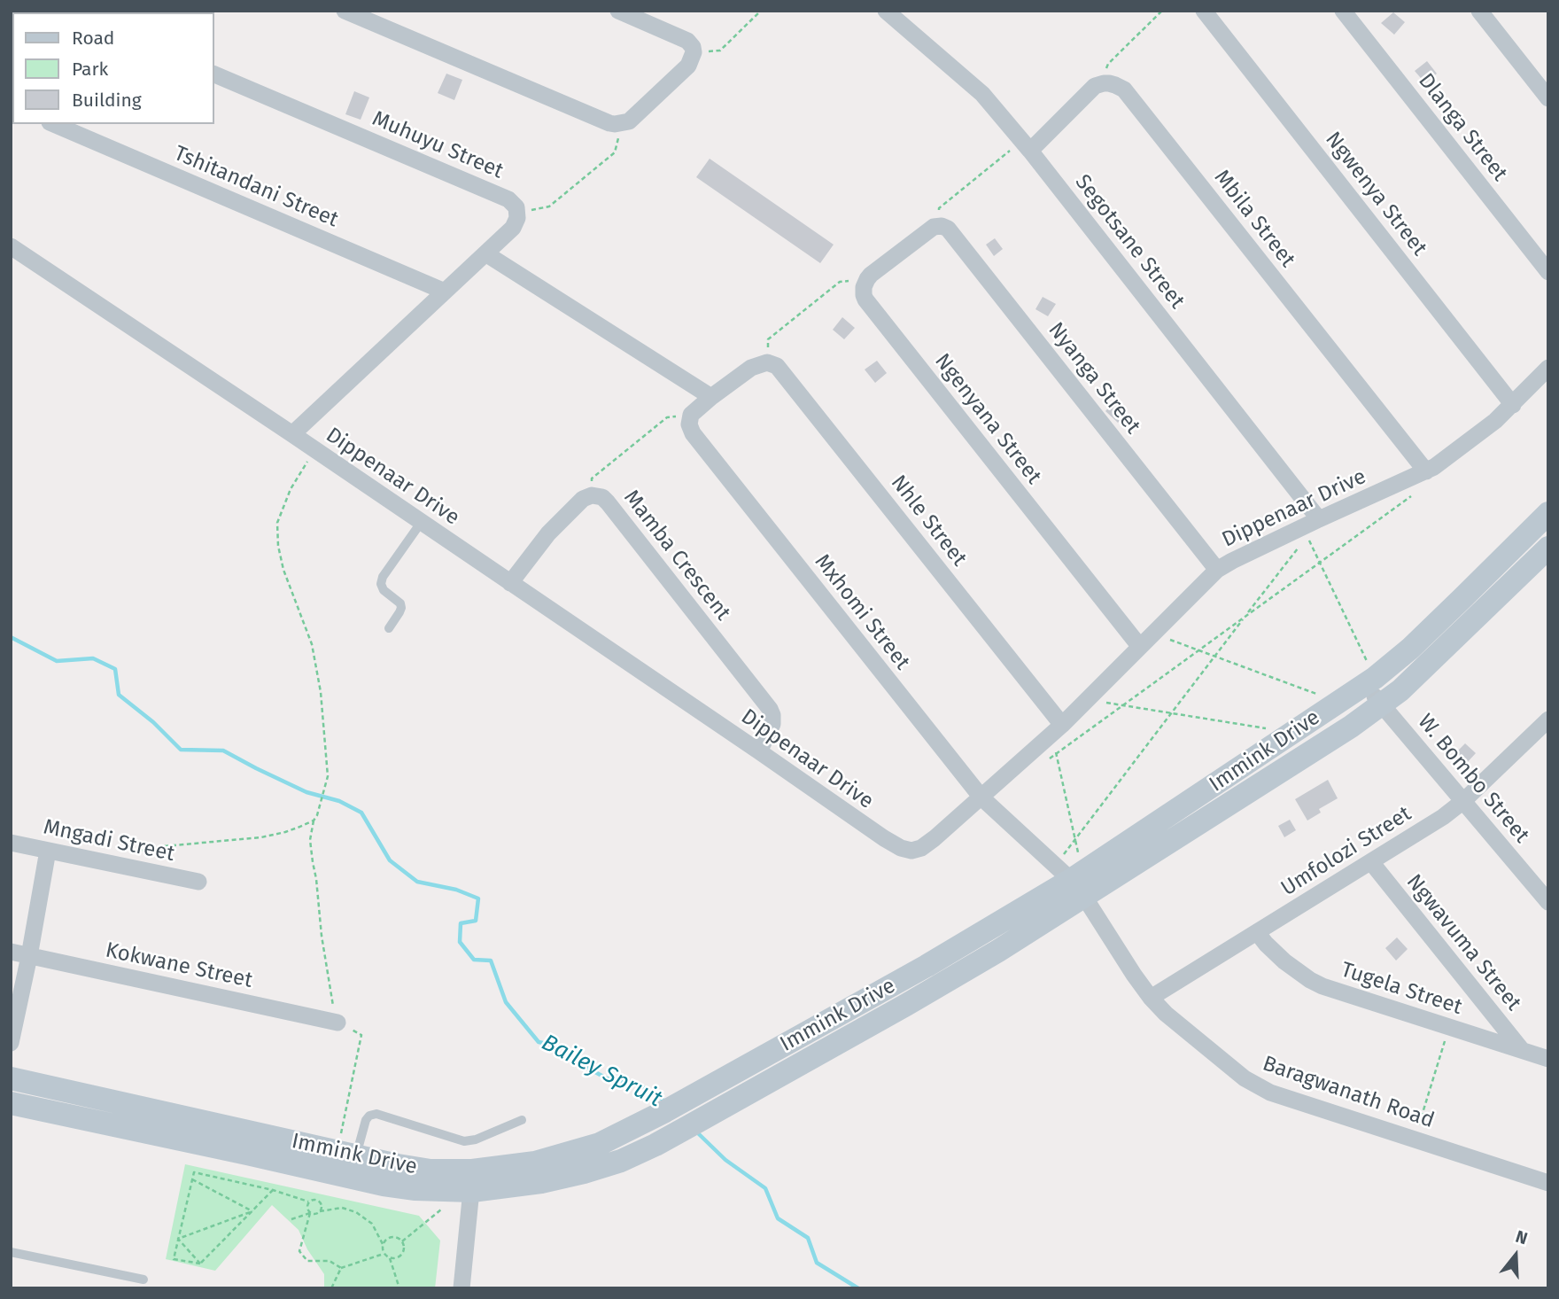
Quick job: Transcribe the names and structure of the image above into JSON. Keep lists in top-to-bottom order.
{
  "streets": {
    "main road": ["Immink Drive"],
    "street": [
      "Dlanga Street",
      "Muhuyu Street",
      "Tshitandani Street",
      "Ngwenya Street",
      "Mbila Street",
      "Segotsane Street",
      "Nyanga Street",
      "Ngenyana Street",
      "Dippenaar Drive",
      "Nhle Street",
      "Mamba Crescent",
      "Mxhomi Street",
      "W. Bombo Street",
      "Mngadi Street",
      "Umfolozi Street",
      "Ngwavuma Street",
      "Kokwane Street",
      "Tugela Street",
      "Baragwanath Road"
    ]
  },
  "crossings": [
    ["Ngwenya Street", "Dippenaar Drive"],
    ["Mbila Street", "Dippenaar Drive"],
    ["Segotsane Street", "Dippenaar Drive"],
    ["Nyanga Street", "Dippenaar Drive"],
    ["Ngenyana Street", "Dippenaar Drive"],
    ["Dippenaar Drive", "Nhle Street"],
    ["Dippenaar Drive", "Mamba Crescent"],
    ["Dippenaar Drive", "Mxhomi Street"],
    ["Mxhomi Street", "Immink Drive"],
    ["Mxhomi Street", "Baragwanath Road"],
    ["Immink Drive", "W. Bombo Street"],
    ["Immink Drive", "Baragwanath Road"],
    ["W. Bombo Street", "Umfolozi Street"],
    ["Umfolozi Street", "Ngwavuma Street"],
    ["Umfolozi Street", "Tugela Street"],
    ["Umfolozi Street", "Baragwanath Road"],
    ["Ngwavuma Street", "Tugela Street"]
  ],
  "water": ["Bailey Spruit"],
  "legend": ["Road", "Park", "Building"],
  "north": "top"
}
